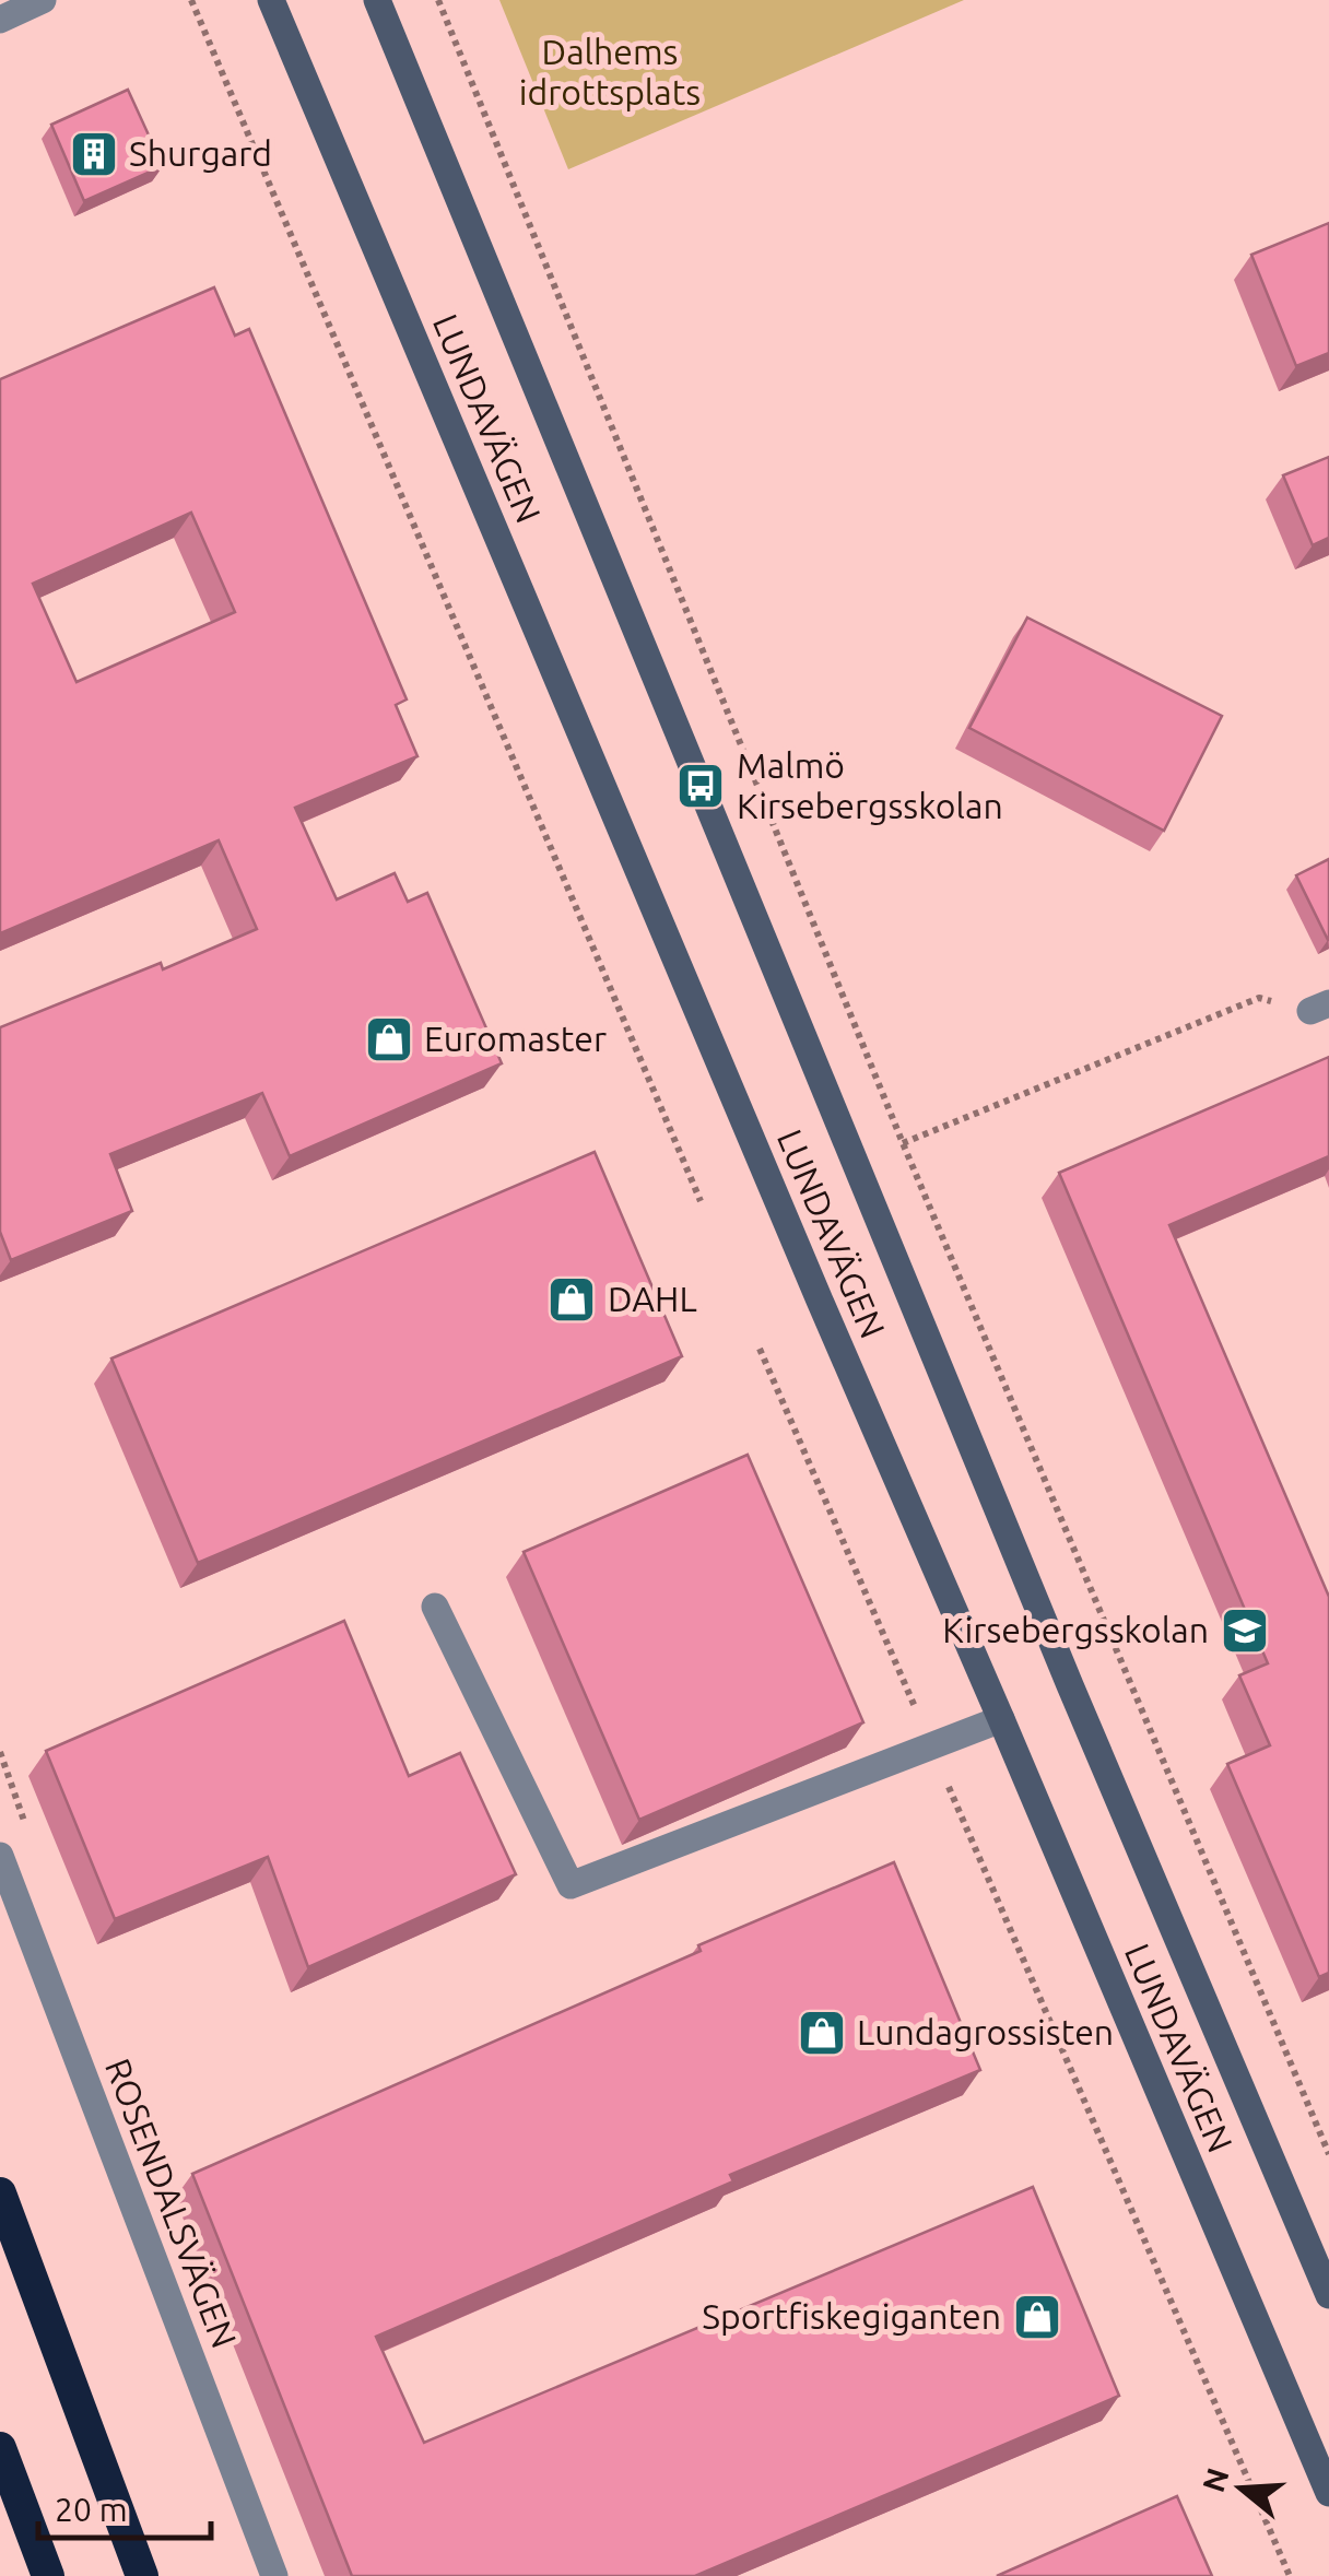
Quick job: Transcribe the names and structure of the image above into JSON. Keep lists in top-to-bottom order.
{
  "streets": {
    "main road": ["LUNDAVÄGEN"],
    "street": ["ROSENDALSVÄGEN"]
  },
  "parks": ["Dalhems idrottsplats"],
  "places": {
    "building": ["Shurgard"],
    "bus stop": ["Malmö Kirsebergsskolan"],
    "shop": [
      "Euromaster",
      "DAHL",
      "Lundagrossisten",
      "Sportfiskegiganten"
    ],
    "school or university": ["Kirsebergsskolan"]
  },
  "scale_bar": "20 m",
  "north": "left"
}
